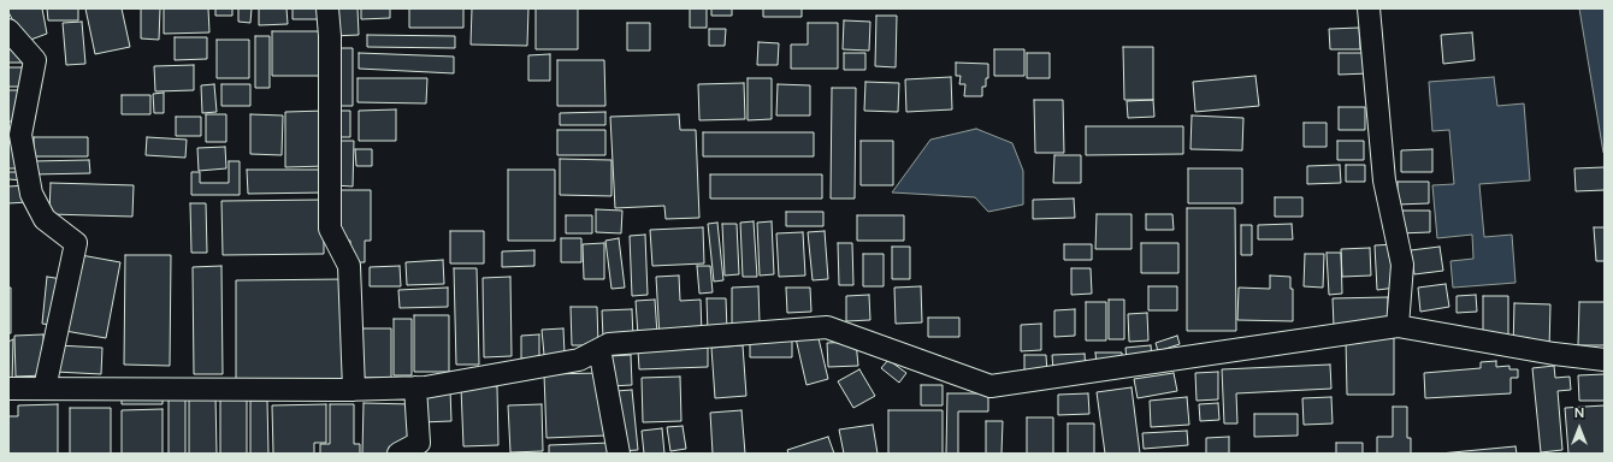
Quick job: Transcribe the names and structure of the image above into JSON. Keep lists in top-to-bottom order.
{
  "north": "top"
}
